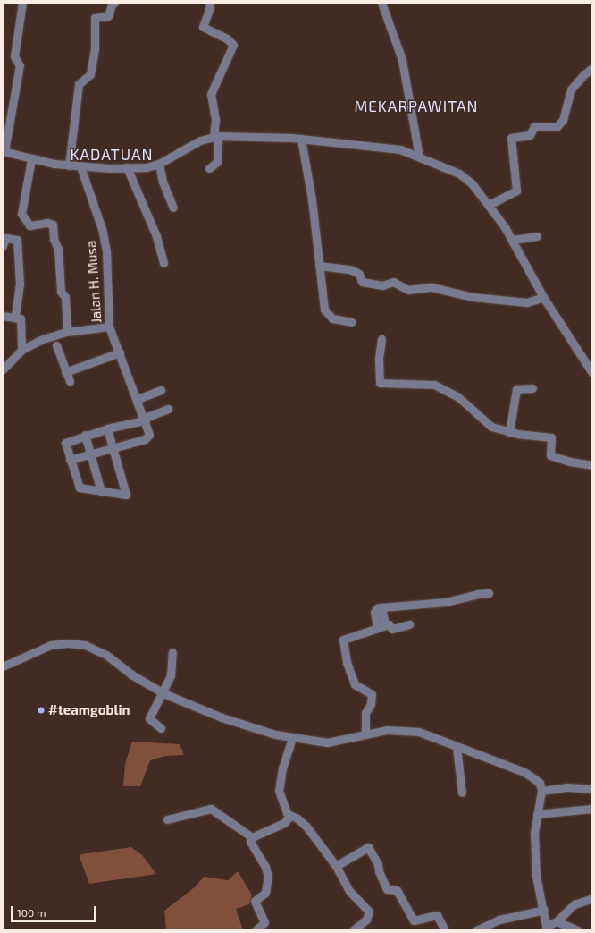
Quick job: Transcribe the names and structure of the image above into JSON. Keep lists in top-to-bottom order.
{
  "streets": {
    "street": ["Jalan H. Musa"]
  },
  "districts": ["MEKARPAWITAN", "KADATUAN"],
  "places": ["#teamgoblin"],
  "scale_bar": "100 m"
}
